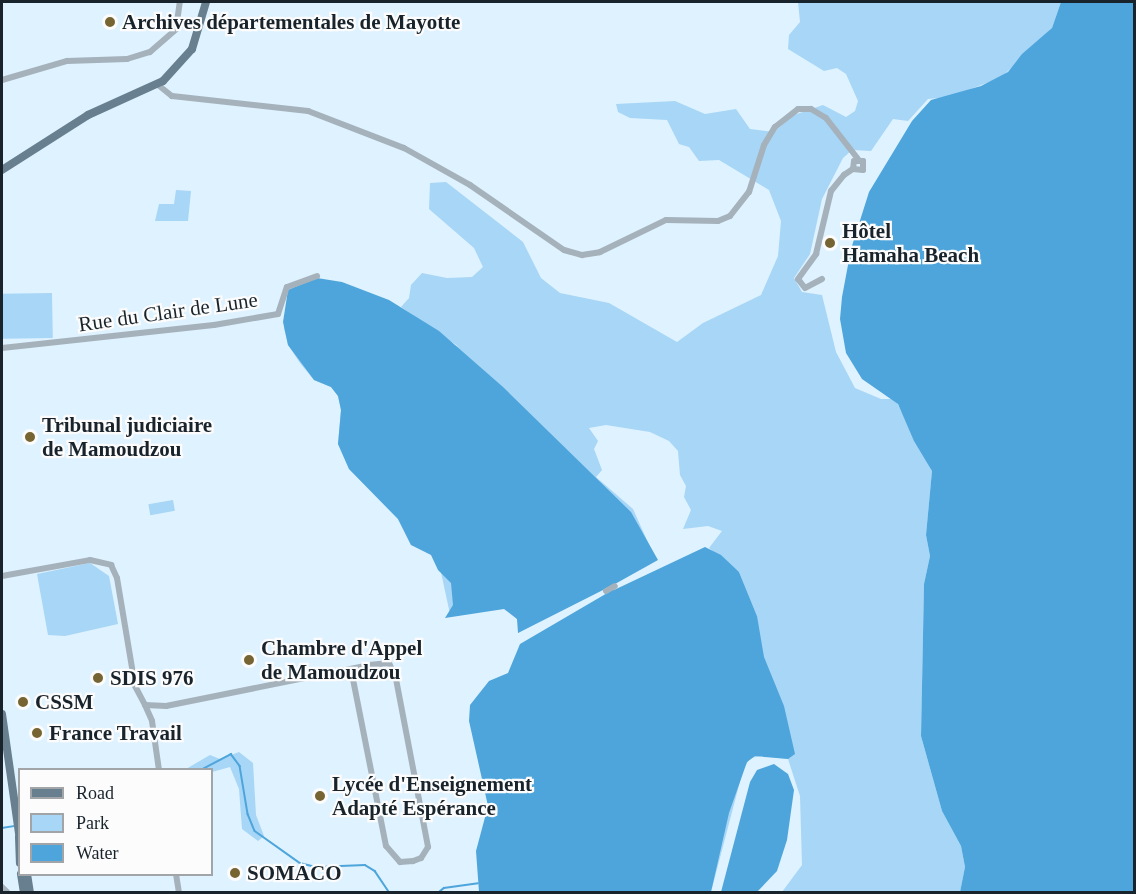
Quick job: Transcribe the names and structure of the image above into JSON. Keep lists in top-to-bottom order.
{
  "streets": {
    "street": ["Rue du Clair de Lune"]
  },
  "places": [
    "Archives départementales de Mayotte",
    "Hôtel Hamaha Beach",
    "Tribunal judiciaire de Mamoudzou",
    "Chambre d'Appel de Mamoudzou",
    "SDIS 976",
    "CSSM",
    "France Travail",
    "Lycée d'Enseignement Adapté Espérance",
    "SOMACO"
  ],
  "legend": ["Road", "Park", "Water"]
}
